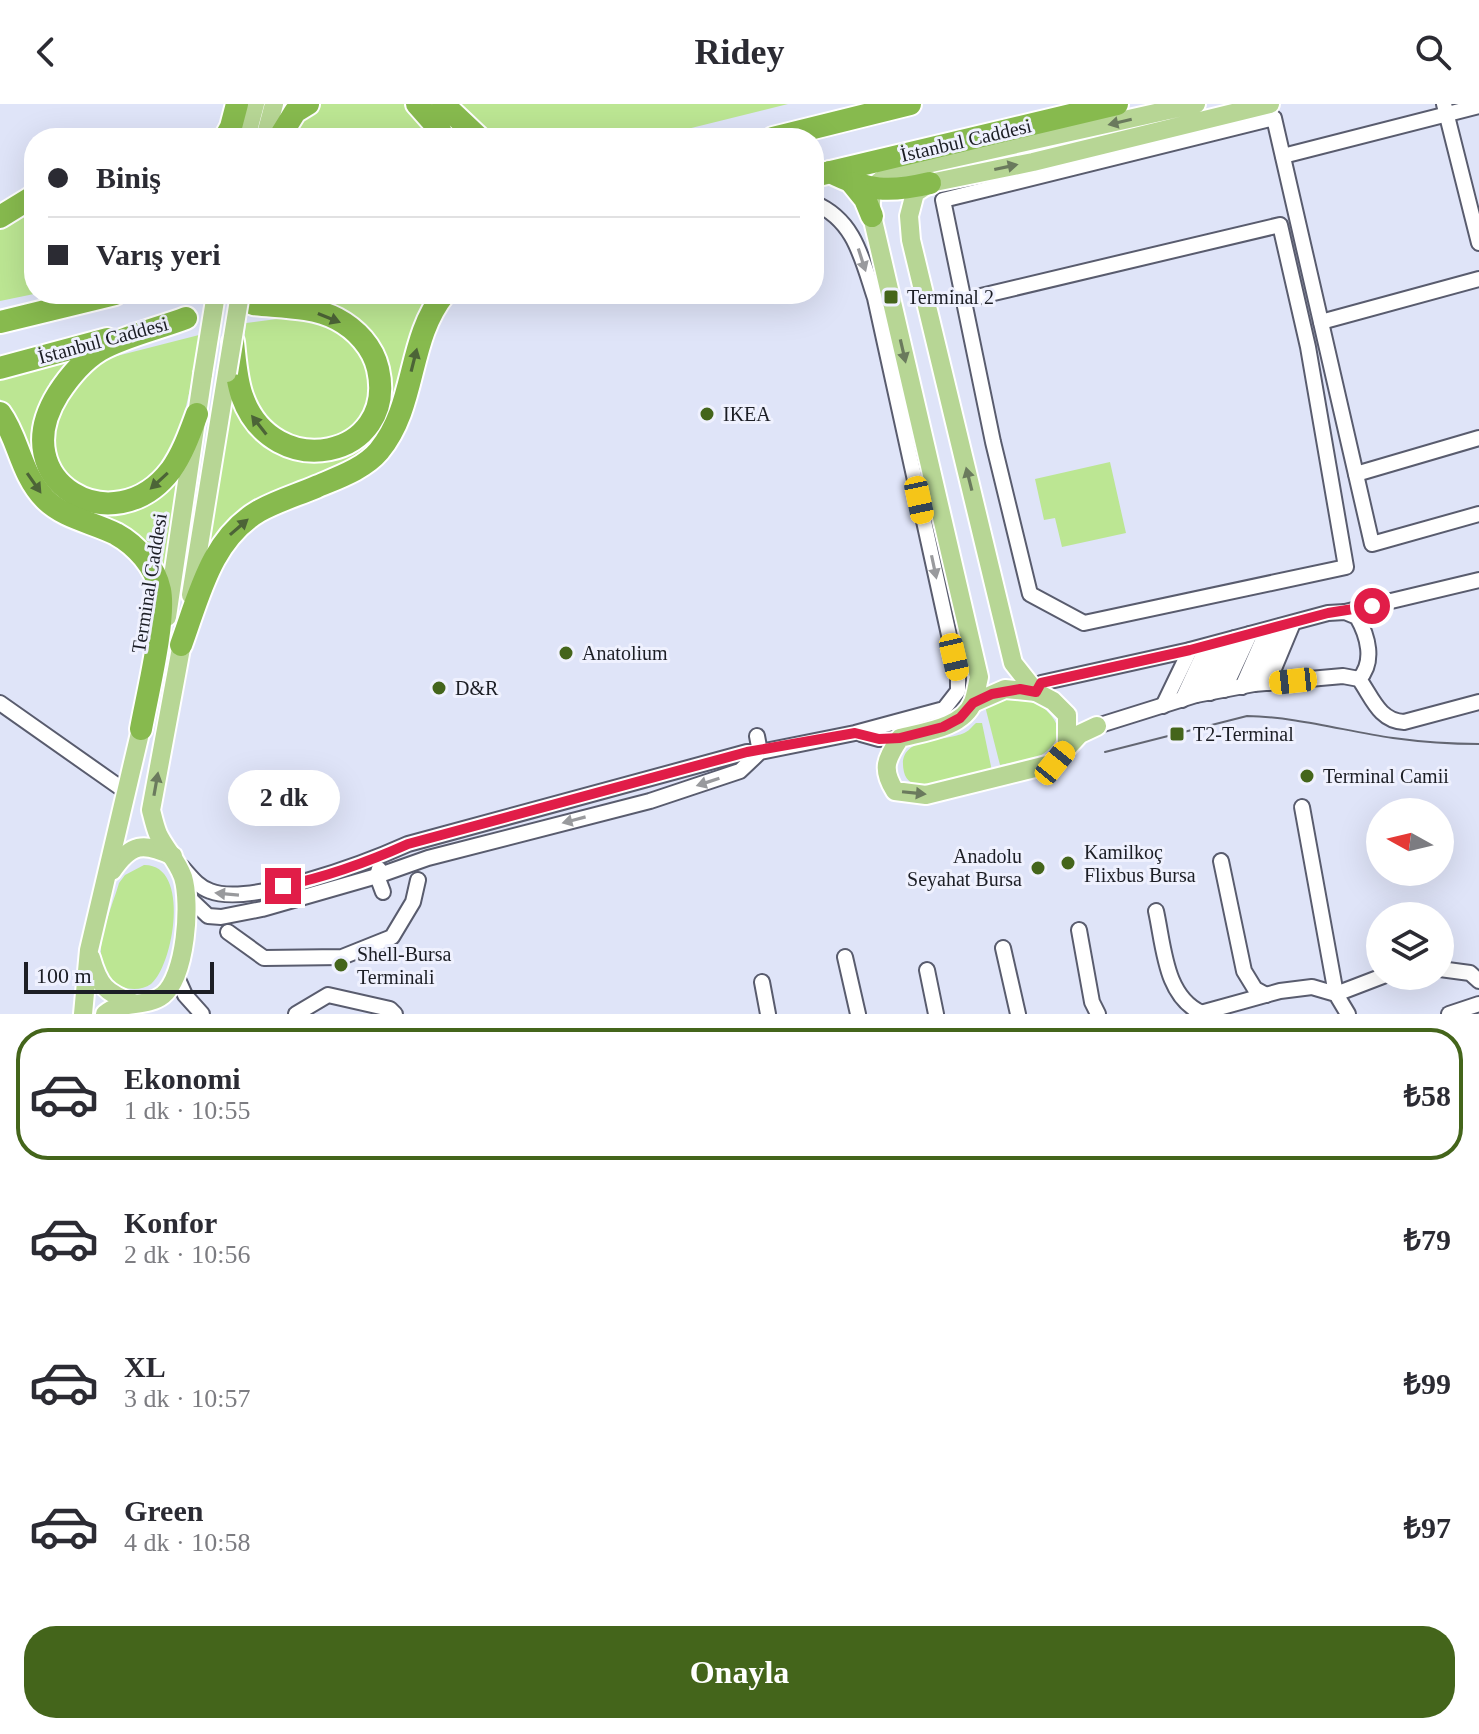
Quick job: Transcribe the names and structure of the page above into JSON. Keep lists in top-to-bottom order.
{
  "streets": {
    "highway": ["İstanbul Caddesi"],
    "main road": ["Terminal Caddesi"]
  },
  "places": {
    "transit": ["Terminal 2", "T2-Terminal"],
    "other": [
      "IKEA",
      "Anatolium",
      "D&R",
      "Terminal Camii",
      "Kamilkoç Flixbus Bursa",
      "Anadolu Seyahat Bursa",
      "Shell-Bursa Terminali"
    ]
  },
  "scale_bar": "100 m",
  "north": "left",
  "page": {
    "header": "Ridey",
    "banner": ["Biniş", "Varış yeri"],
    "bubble": "2 dk",
    "scale": "100 m",
    "list": [
      {
        "name": "Ekonomi",
        "note": "1 dk · 10:55",
        "value": "₺58"
      },
      {
        "name": "Konfor",
        "note": "2 dk · 10:56",
        "value": "₺79"
      },
      {
        "name": "XL",
        "note": "3 dk · 10:57",
        "value": "₺99"
      },
      {
        "name": "Green",
        "note": "4 dk · 10:58",
        "value": "₺97"
      }
    ],
    "buttons": "Onayla"
  }
}
